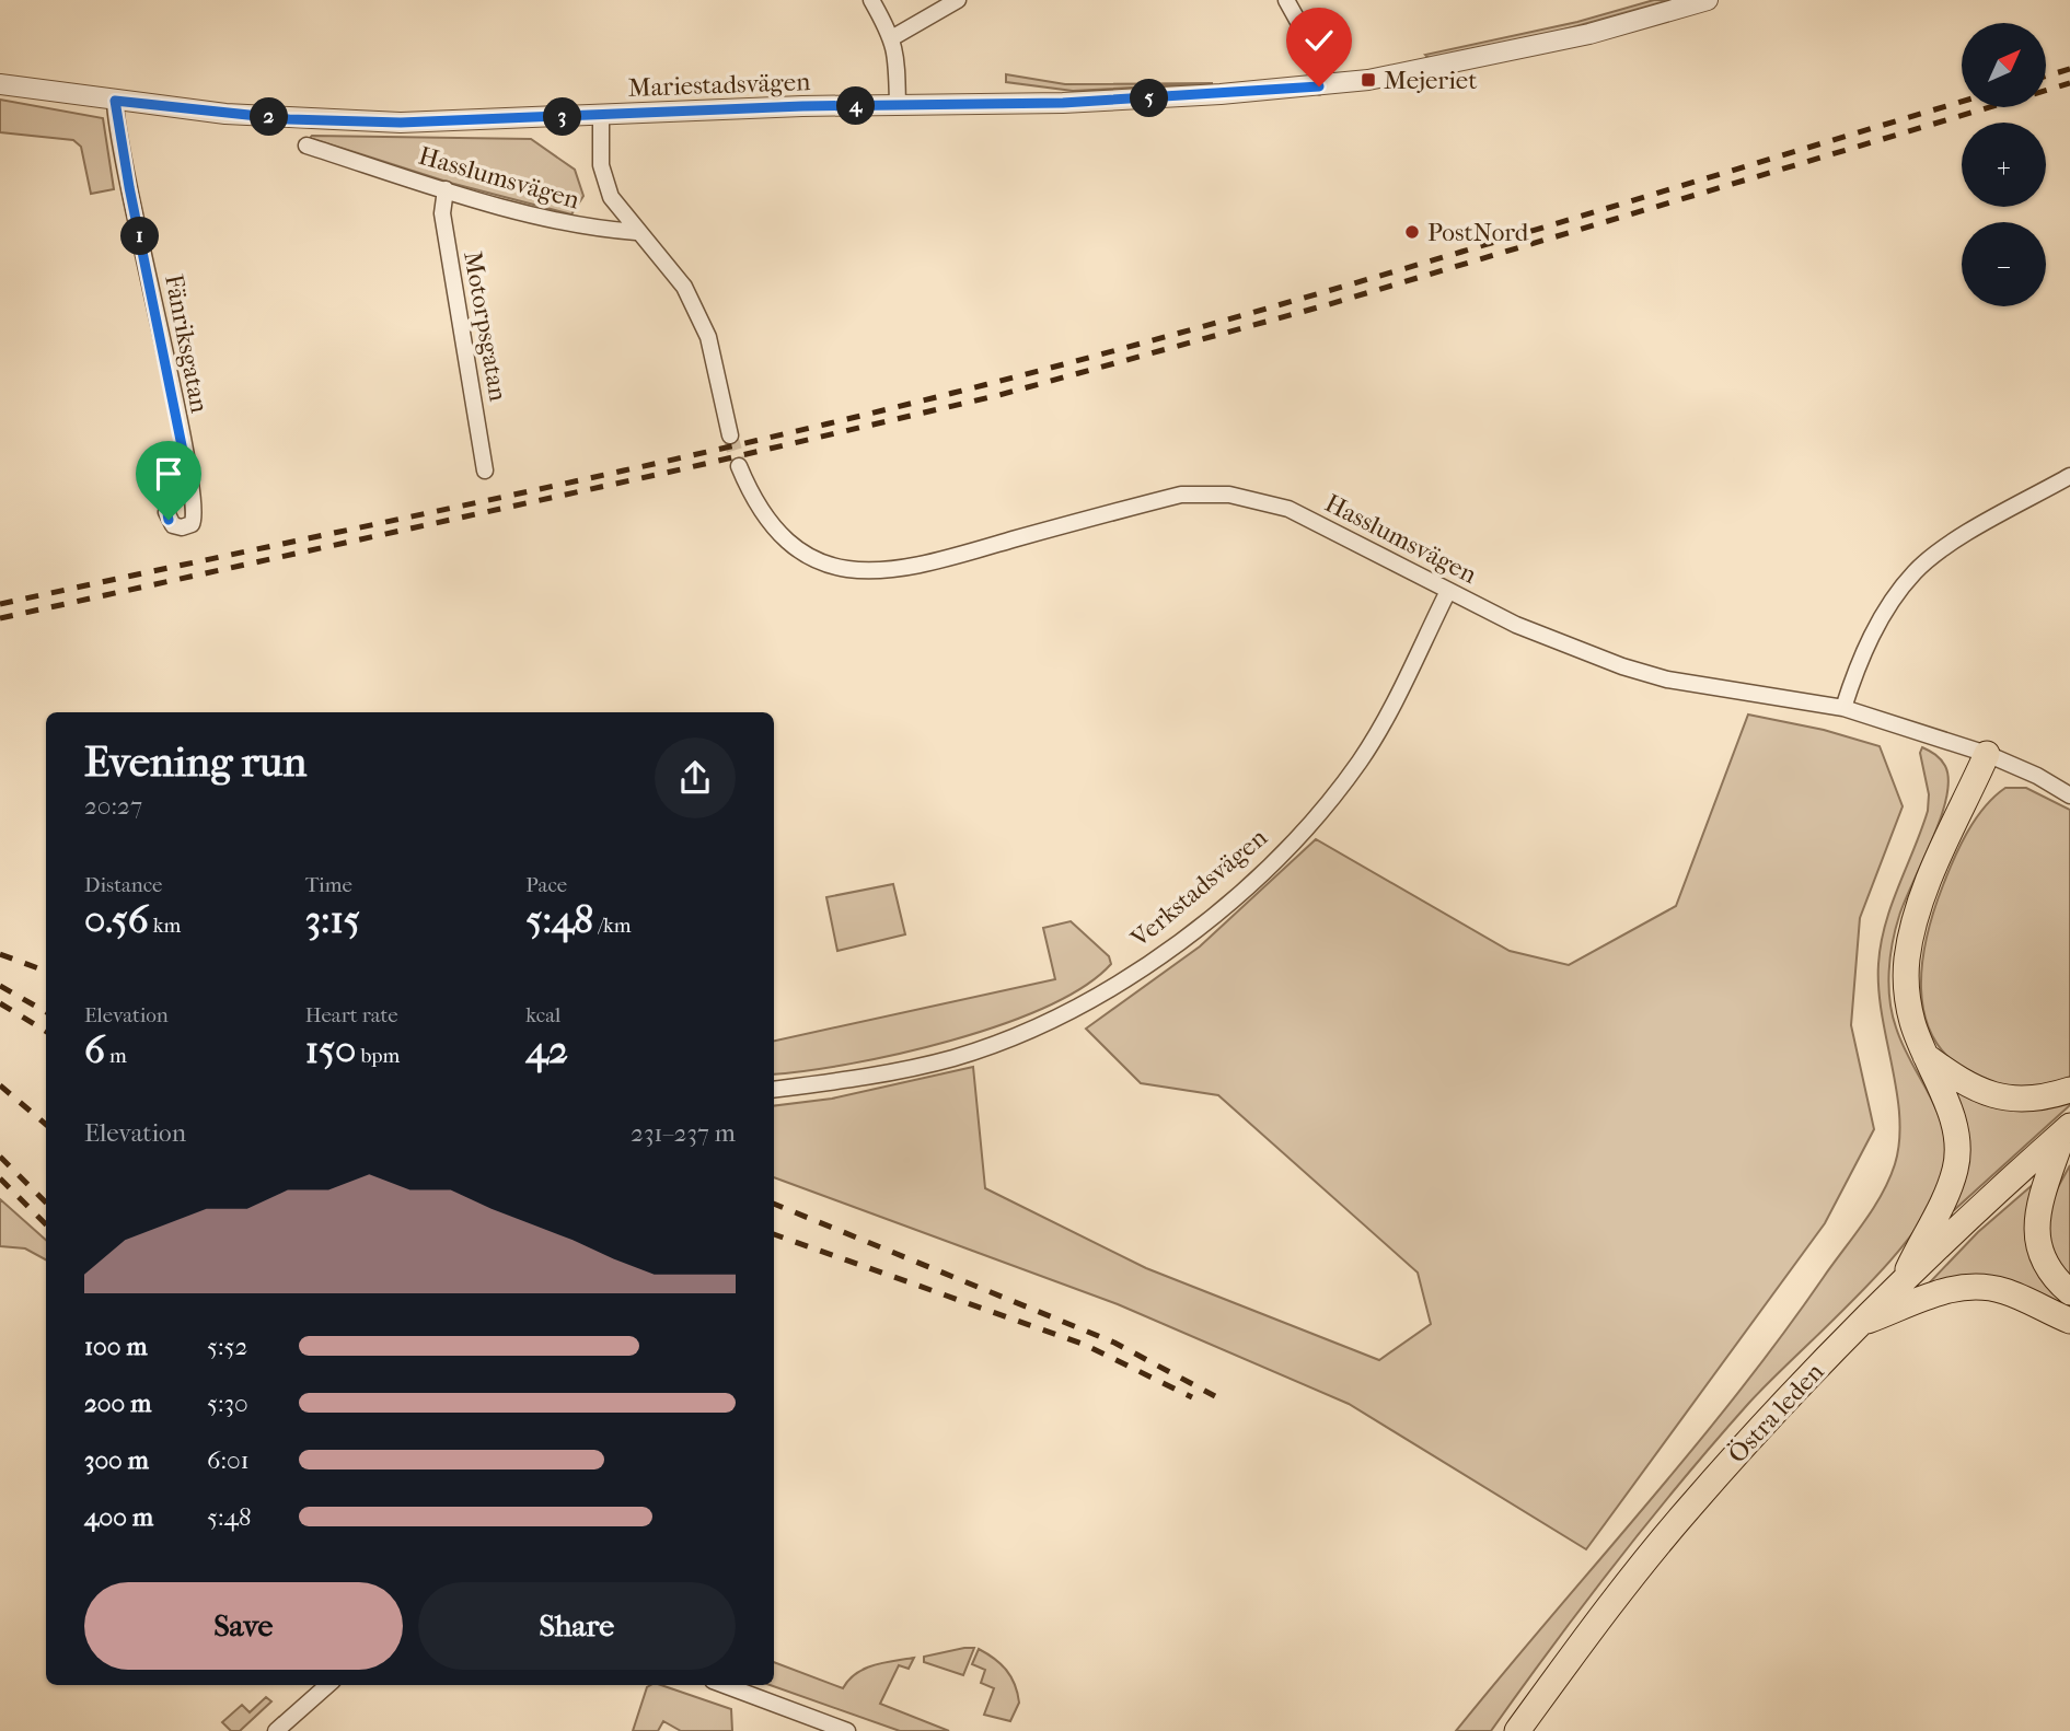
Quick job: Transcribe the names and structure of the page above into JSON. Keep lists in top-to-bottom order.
{
  "streets": {
    "highway": ["Östra leden"],
    "street": [
      "Mariestadsvägen",
      "Hasslumsvägen",
      "Motorpsgatan",
      "Fänriksgatan",
      "Verkstadsvägen"
    ]
  },
  "crossings": [
    ["Mariestadsvägen", "Hasslumsvägen"],
    ["Mariestadsvägen", "Fänriksgatan"],
    ["Hasslumsvägen", "Motorpsgatan"],
    ["Hasslumsvägen", "Verkstadsvägen"]
  ],
  "places": {
    "transit": ["Mejeriet"],
    "other": ["PostNord"]
  },
  "north": "top right",
  "page": {
    "map_buttons": ["+", "−"],
    "pins": [
      "5",
      "4",
      "2",
      "3",
      "1"
    ],
    "heading": ["Evening run", "20:27"],
    "stats": [
      ["Distance", "0.56 km"],
      ["Time", "3:15"],
      ["Pace", "5:48 /km"],
      ["Elevation", "6 m"],
      ["Heart rate", "150 bpm"],
      ["kcal", "42"]
    ],
    "chart": ["Elevation", "231–237 m"],
    "list": [
      {
        "name": "100 m",
        "note": "5:52"
      },
      {
        "name": "200 m",
        "note": "5:30"
      },
      {
        "name": "300 m",
        "note": "6:01"
      },
      {
        "name": "400 m",
        "note": "5:48"
      }
    ],
    "buttons": ["Save", "Share"]
  }
}
